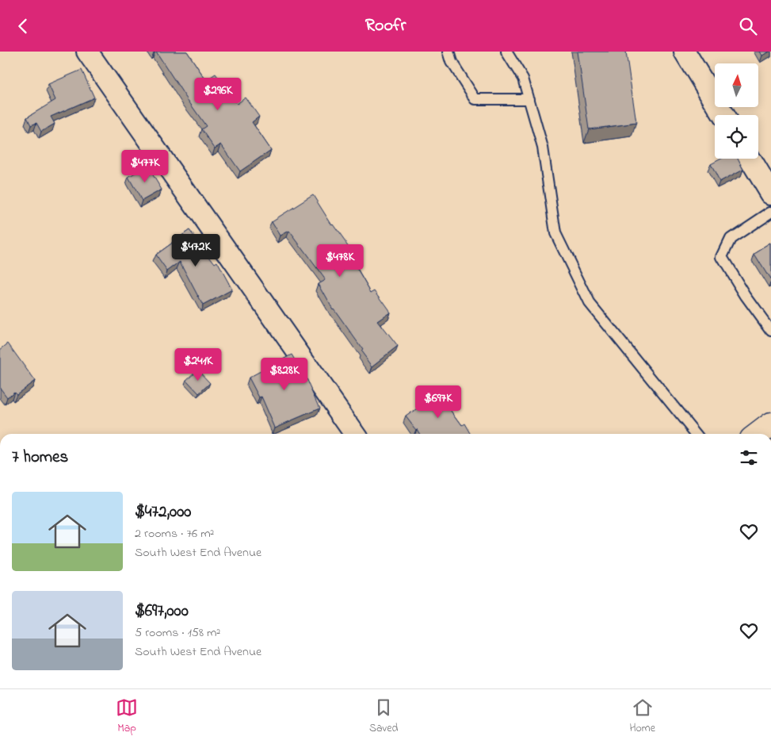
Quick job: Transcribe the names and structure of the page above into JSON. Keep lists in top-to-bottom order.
{
  "north": "top",
  "page": {
    "header": "Roofr",
    "price": [
      "$296K",
      "$477K",
      "$472K",
      "$478K",
      "$241K",
      "$828K",
      "$697K"
    ],
    "heading": "7 homes",
    "list": [
      {
        "name": "$472,000",
        "note": "2 rooms · 76 m² · South West End Avenue"
      },
      {
        "name": "$697,000",
        "note": "5 rooms · 158 m² · South West End Avenue"
      }
    ],
    "tabs": ["Map", "Saved", "Home"]
  }
}
